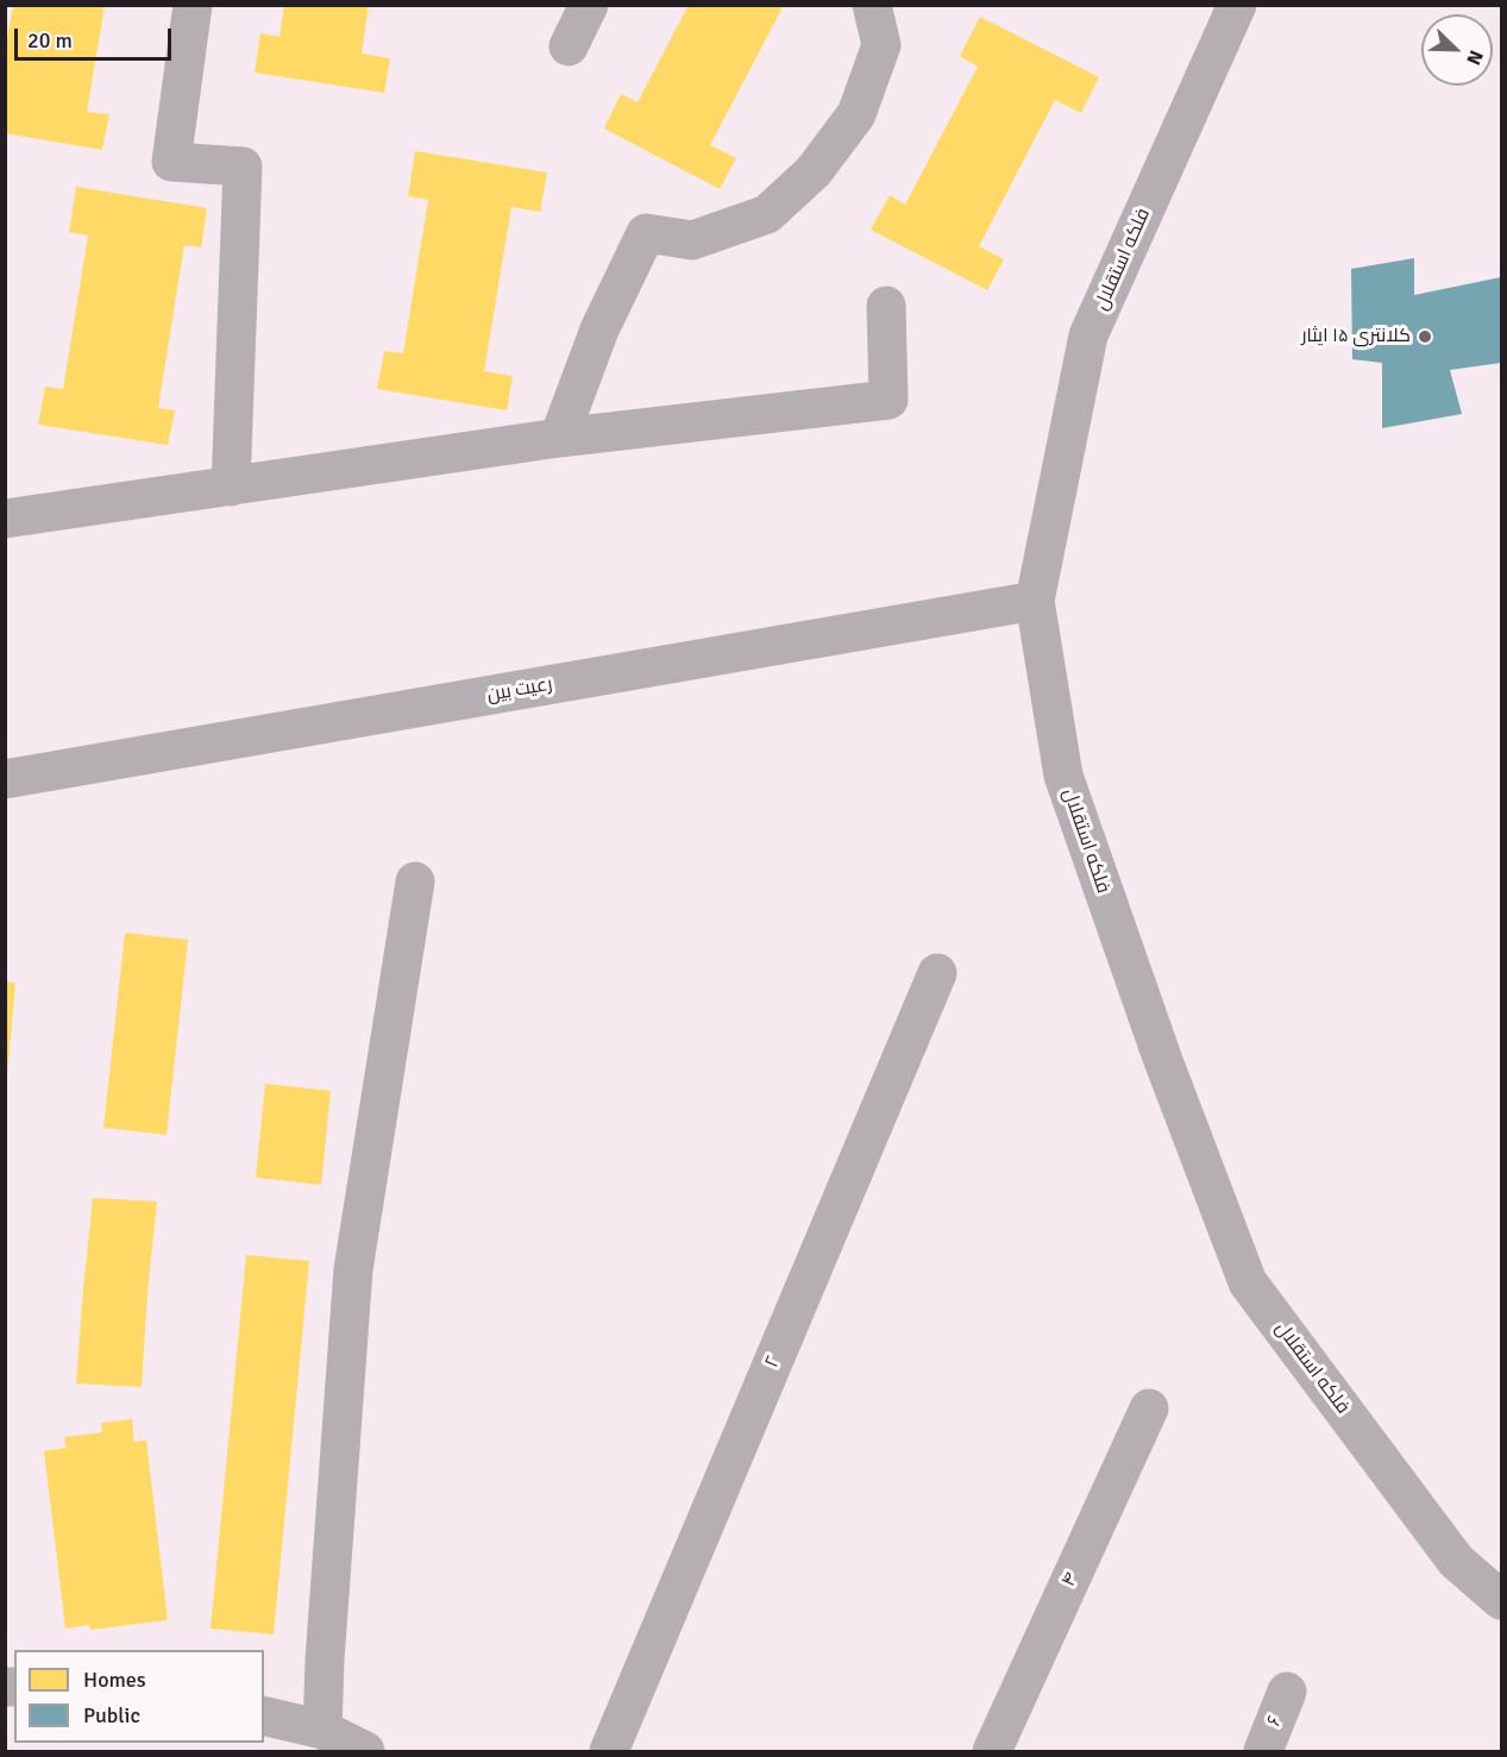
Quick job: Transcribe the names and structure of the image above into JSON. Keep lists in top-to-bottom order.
{
  "streets": {
    "main road": ["فلکه استقلال"],
    "street": [
      "رعیت بین",
      "۲",
      "۴",
      "۶"
    ]
  },
  "crossings": [
    ["فلکه استقلال", "رعیت بین"]
  ],
  "places": ["کلانتری ۱۵ ایثار"],
  "legend": ["Homes", "Public"],
  "scale_bar": "20 m",
  "north": "bottom right"
}
